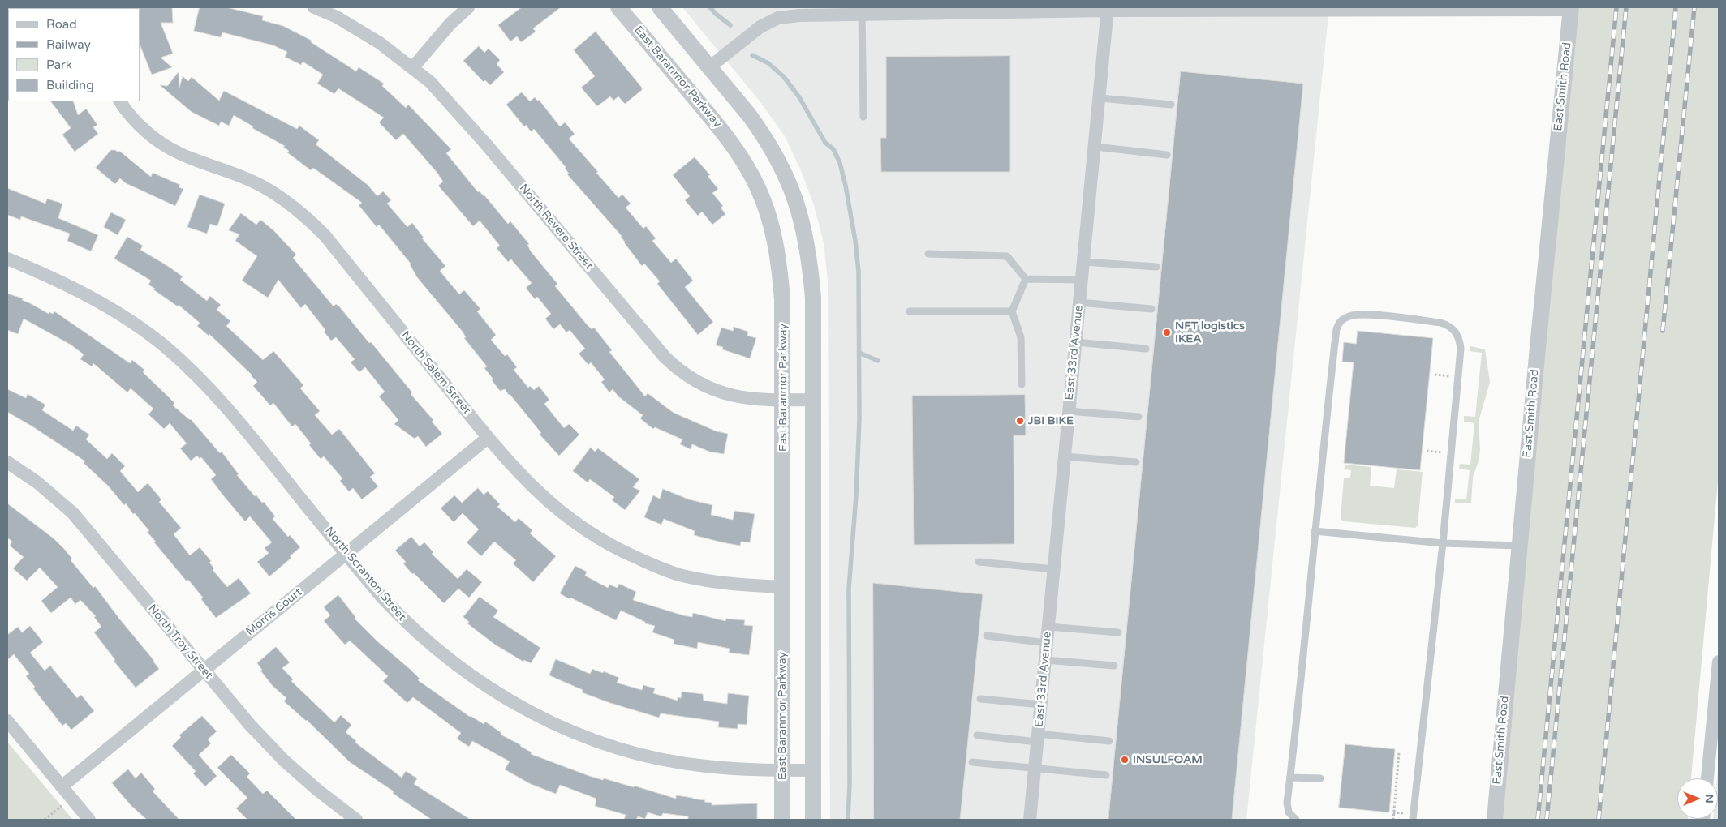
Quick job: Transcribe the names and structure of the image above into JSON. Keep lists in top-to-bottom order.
{
  "streets": {
    "street": [
      "East Baranmor Parkway",
      "East Smith Road",
      "North Revere Street",
      "East 33rd Avenue",
      "North Salem Street",
      "North Scranton Street",
      "Morris Court",
      "North Troy Street"
    ]
  },
  "crossings": [
    ["East Baranmor Parkway", "North Revere Street"],
    ["East Baranmor Parkway", "North Salem Street"],
    ["East Baranmor Parkway", "North Scranton Street"],
    ["North Salem Street", "Morris Court"],
    ["North Scranton Street", "Morris Court"],
    ["Morris Court", "North Troy Street"]
  ],
  "places": ["NFT logistics IKEA", "JBI BIKE", "INSULFOAM"],
  "legend": [
    "Road",
    "Railway",
    "Park",
    "Building"
  ],
  "north": "right"
}
